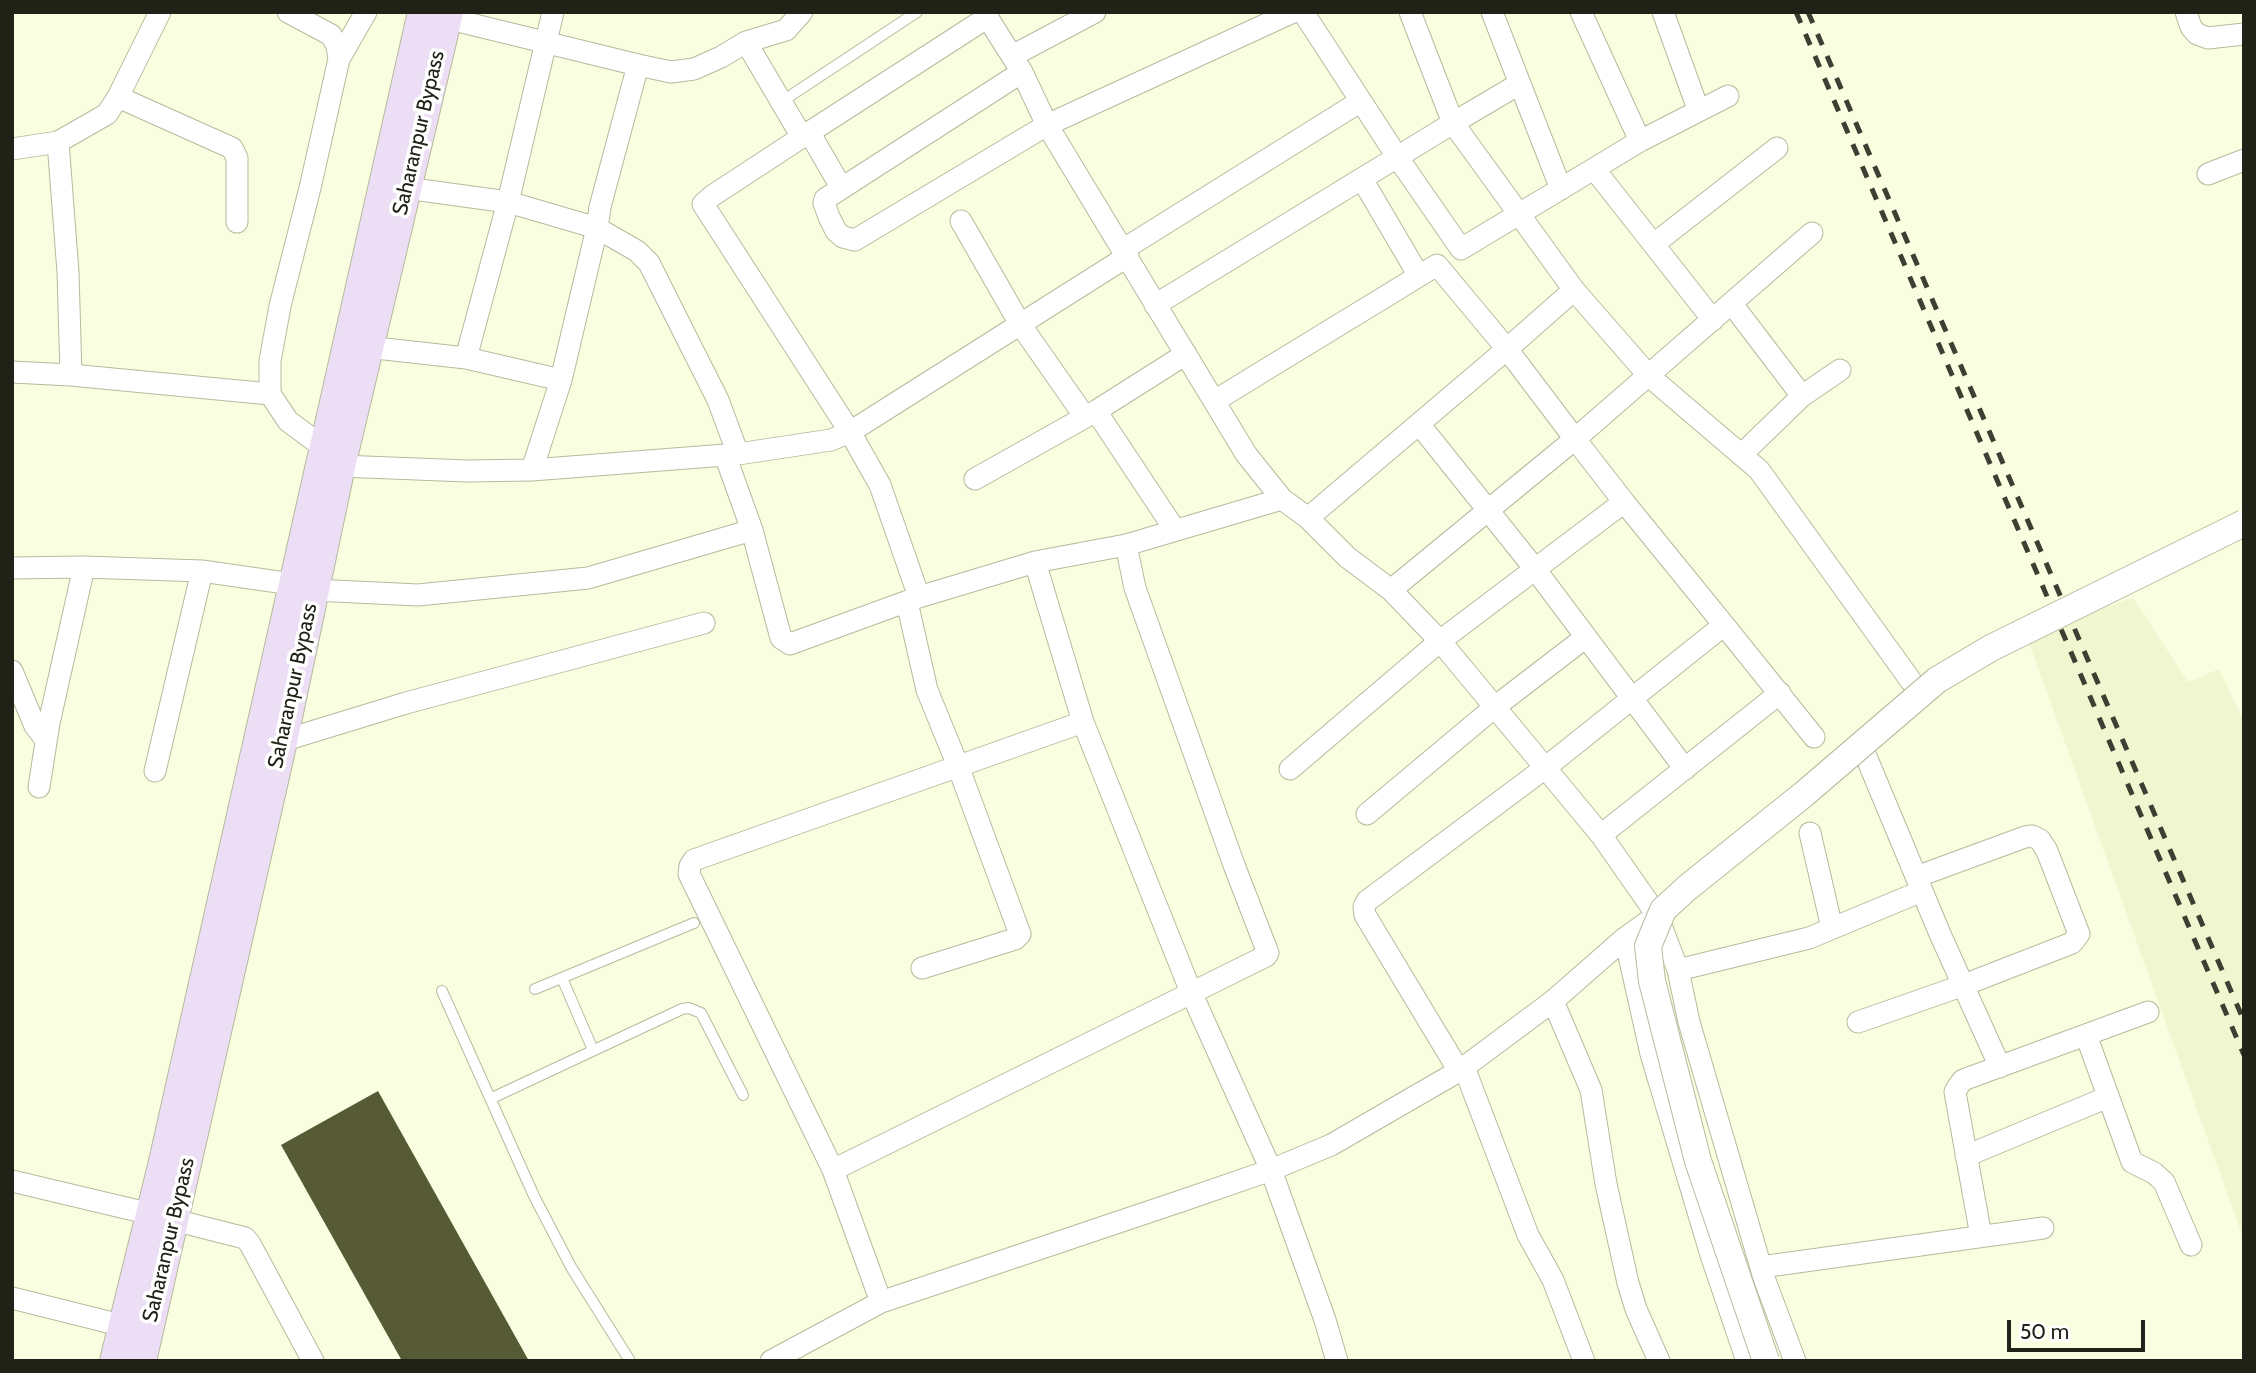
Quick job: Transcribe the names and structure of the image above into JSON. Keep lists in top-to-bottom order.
{
  "streets": {
    "main road": ["Saharanpur Bypass"]
  },
  "scale_bar": "50 m"
}
